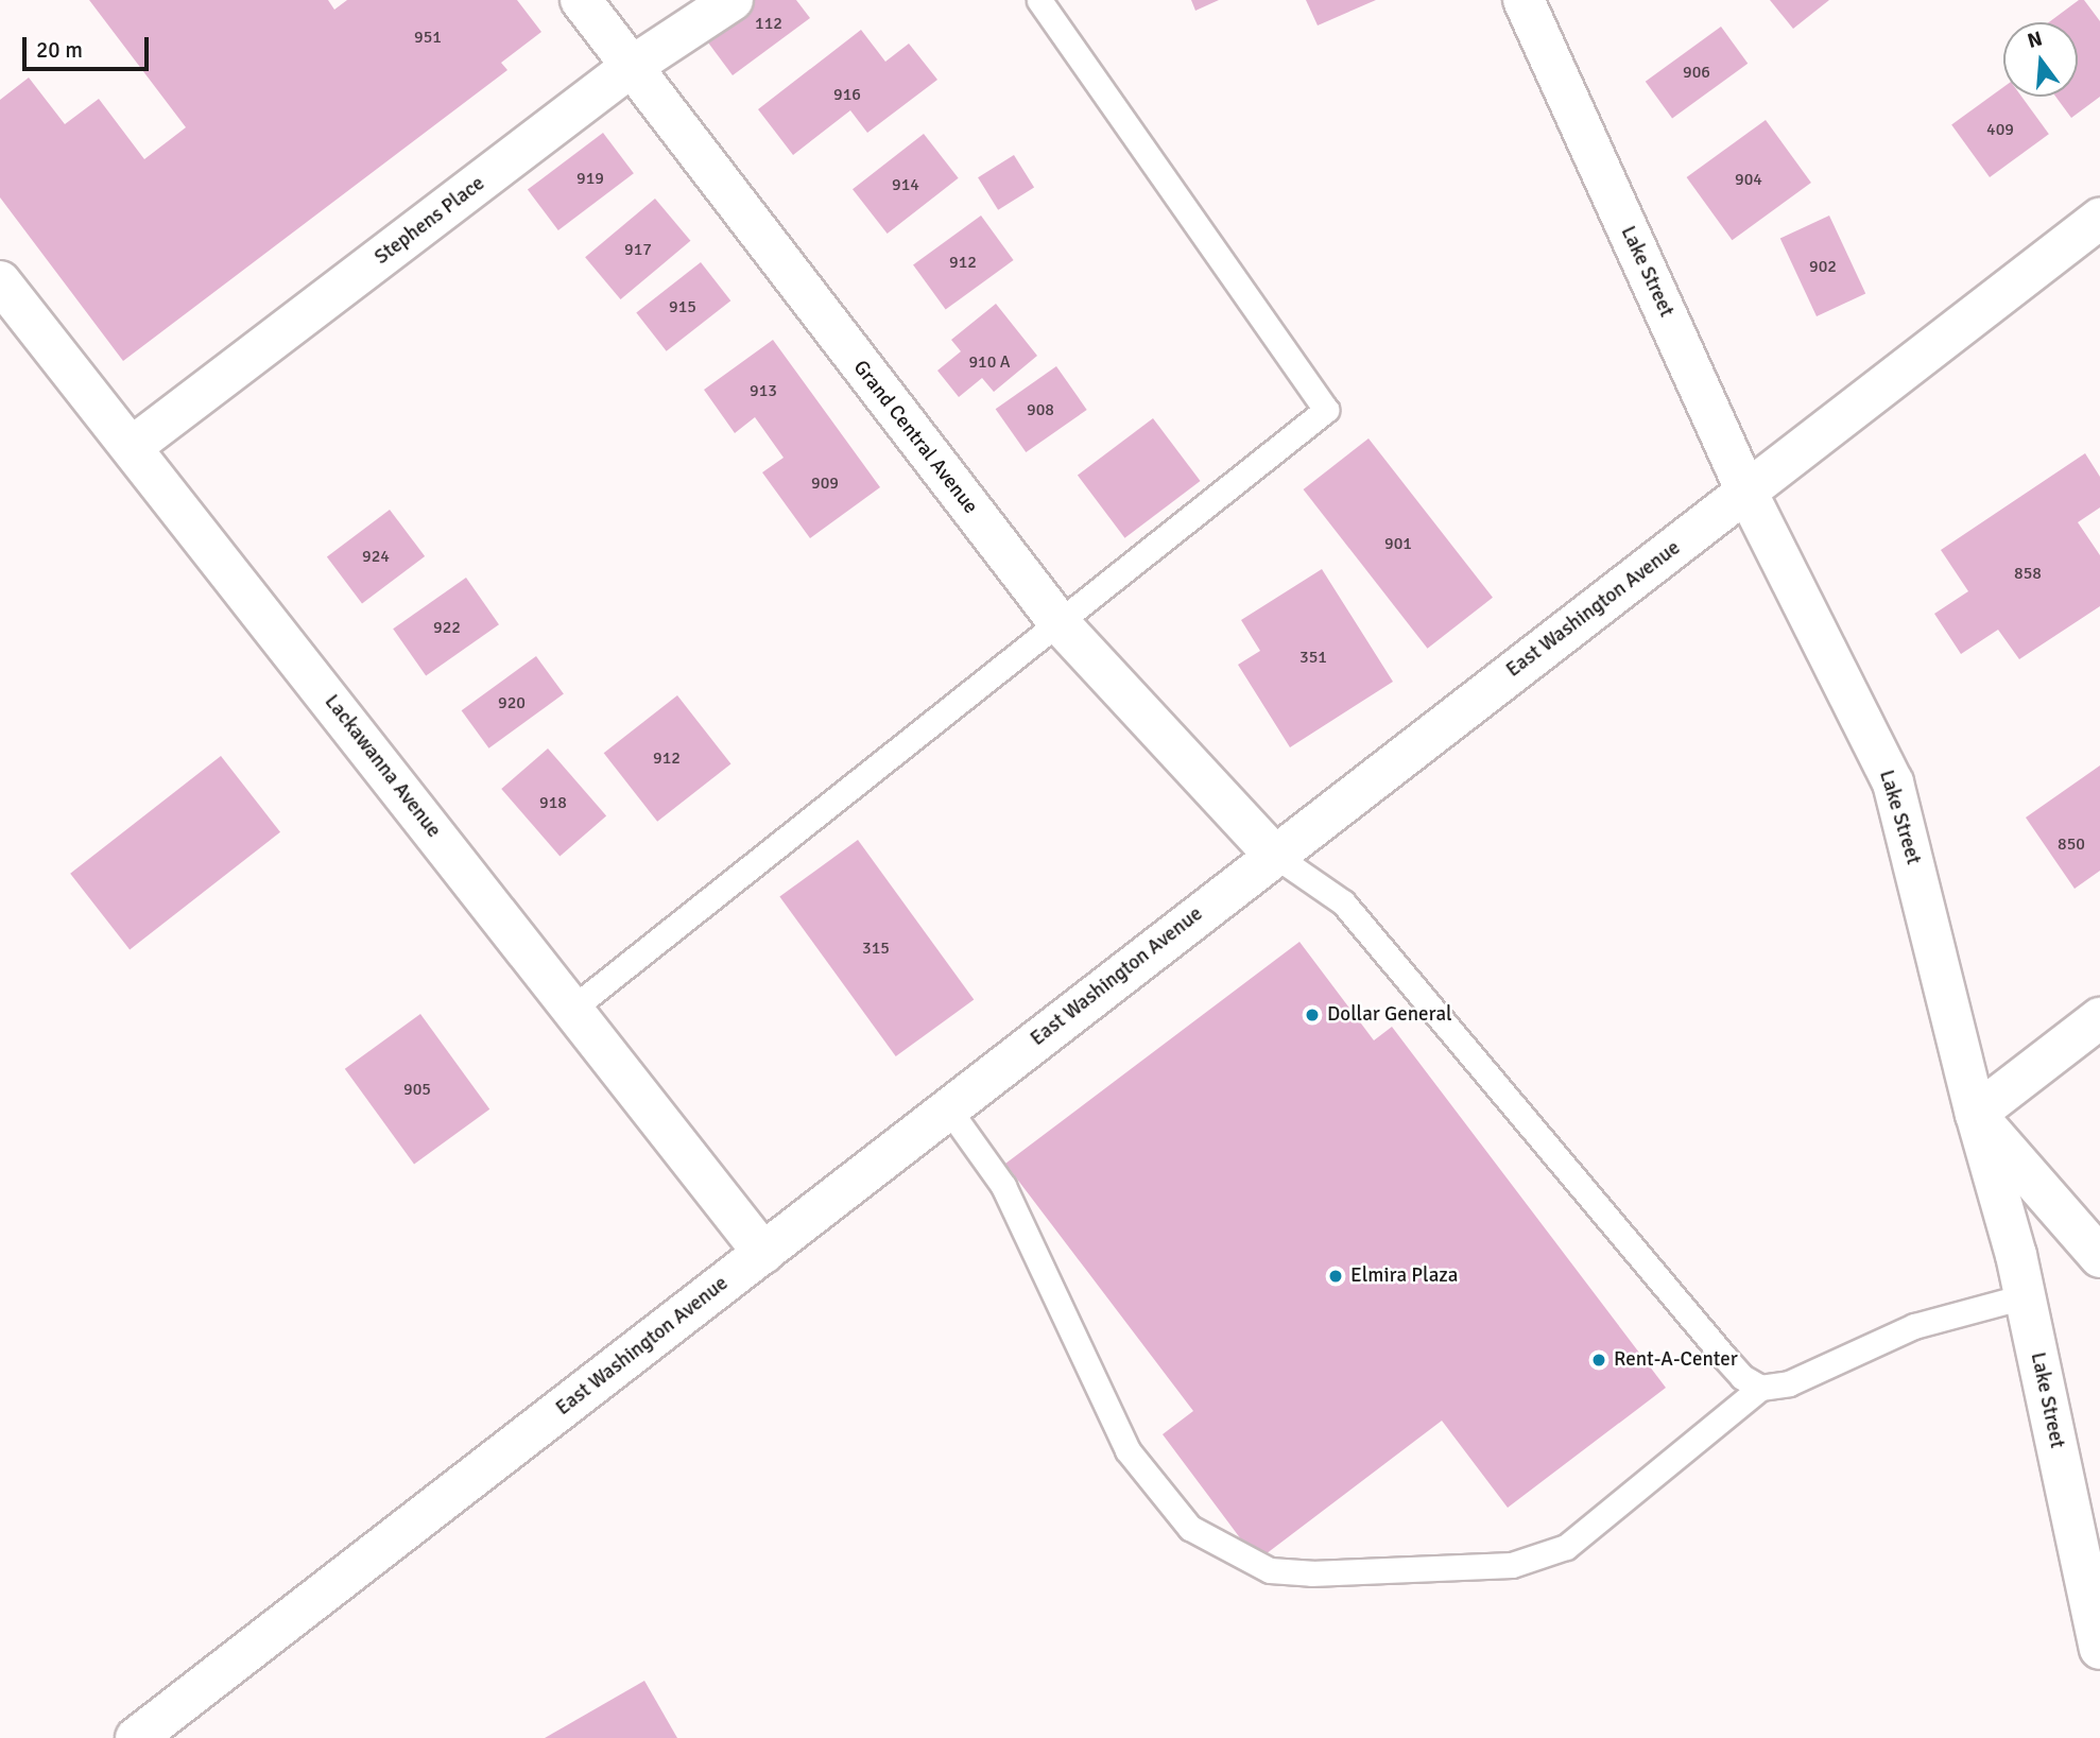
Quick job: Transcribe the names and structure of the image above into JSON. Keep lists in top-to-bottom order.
{
  "streets": {
    "street": [
      "Stephens Place",
      "Lake Street",
      "Grand Central Avenue",
      "East Washington Avenue",
      "Lackawanna Avenue"
    ]
  },
  "crossings": [
    ["Stephens Place", "Grand Central Avenue"],
    ["Stephens Place", "Lackawanna Avenue"],
    ["Lake Street", "East Washington Avenue"],
    ["Grand Central Avenue", "East Washington Avenue"],
    ["East Washington Avenue", "Lackawanna Avenue"]
  ],
  "places": ["Dollar General", "Elmira Plaza", "Rent-A-Center"],
  "house_numbers": [
    "112",
    "951",
    "906",
    "916",
    "409",
    "919",
    "904",
    "914",
    "917",
    "912",
    "902",
    "915",
    "910 A",
    "913",
    "908",
    "909",
    "901",
    "924",
    "858",
    "922",
    "351",
    "920",
    "912",
    "918",
    "850",
    "315",
    "905"
  ],
  "scale_bar": "20 m",
  "north": "top"
}
